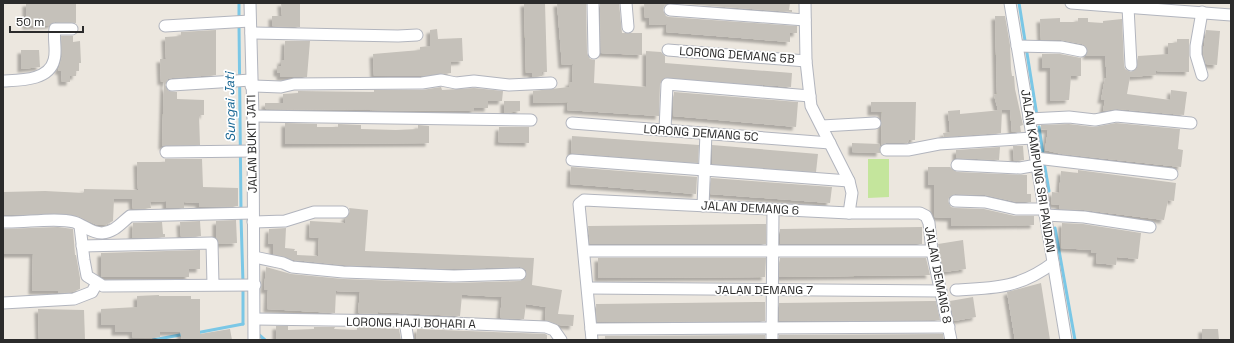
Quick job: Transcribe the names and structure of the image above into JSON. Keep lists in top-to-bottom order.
{
  "streets": {
    "street": [
      "LORONG DEMANG 5B",
      "LORONG DEMANG 5C",
      "JALAN BUKIT JATI",
      "JALAN KAMPUNG SRI PANDAN",
      "JALAN DEMANG 6",
      "JALAN DEMANG 8",
      "JALAN DEMANG 7",
      "LORONG HAJI BOHARI A"
    ]
  },
  "crossings": [
    ["JALAN BUKIT JATI", "LORONG HAJI BOHARI A"],
    ["JALAN DEMANG 6", "JALAN DEMANG 8"],
    ["JALAN DEMANG 8", "JALAN DEMANG 7"]
  ],
  "water": ["Sungai Jati"],
  "scale_bar": "50 m"
}
